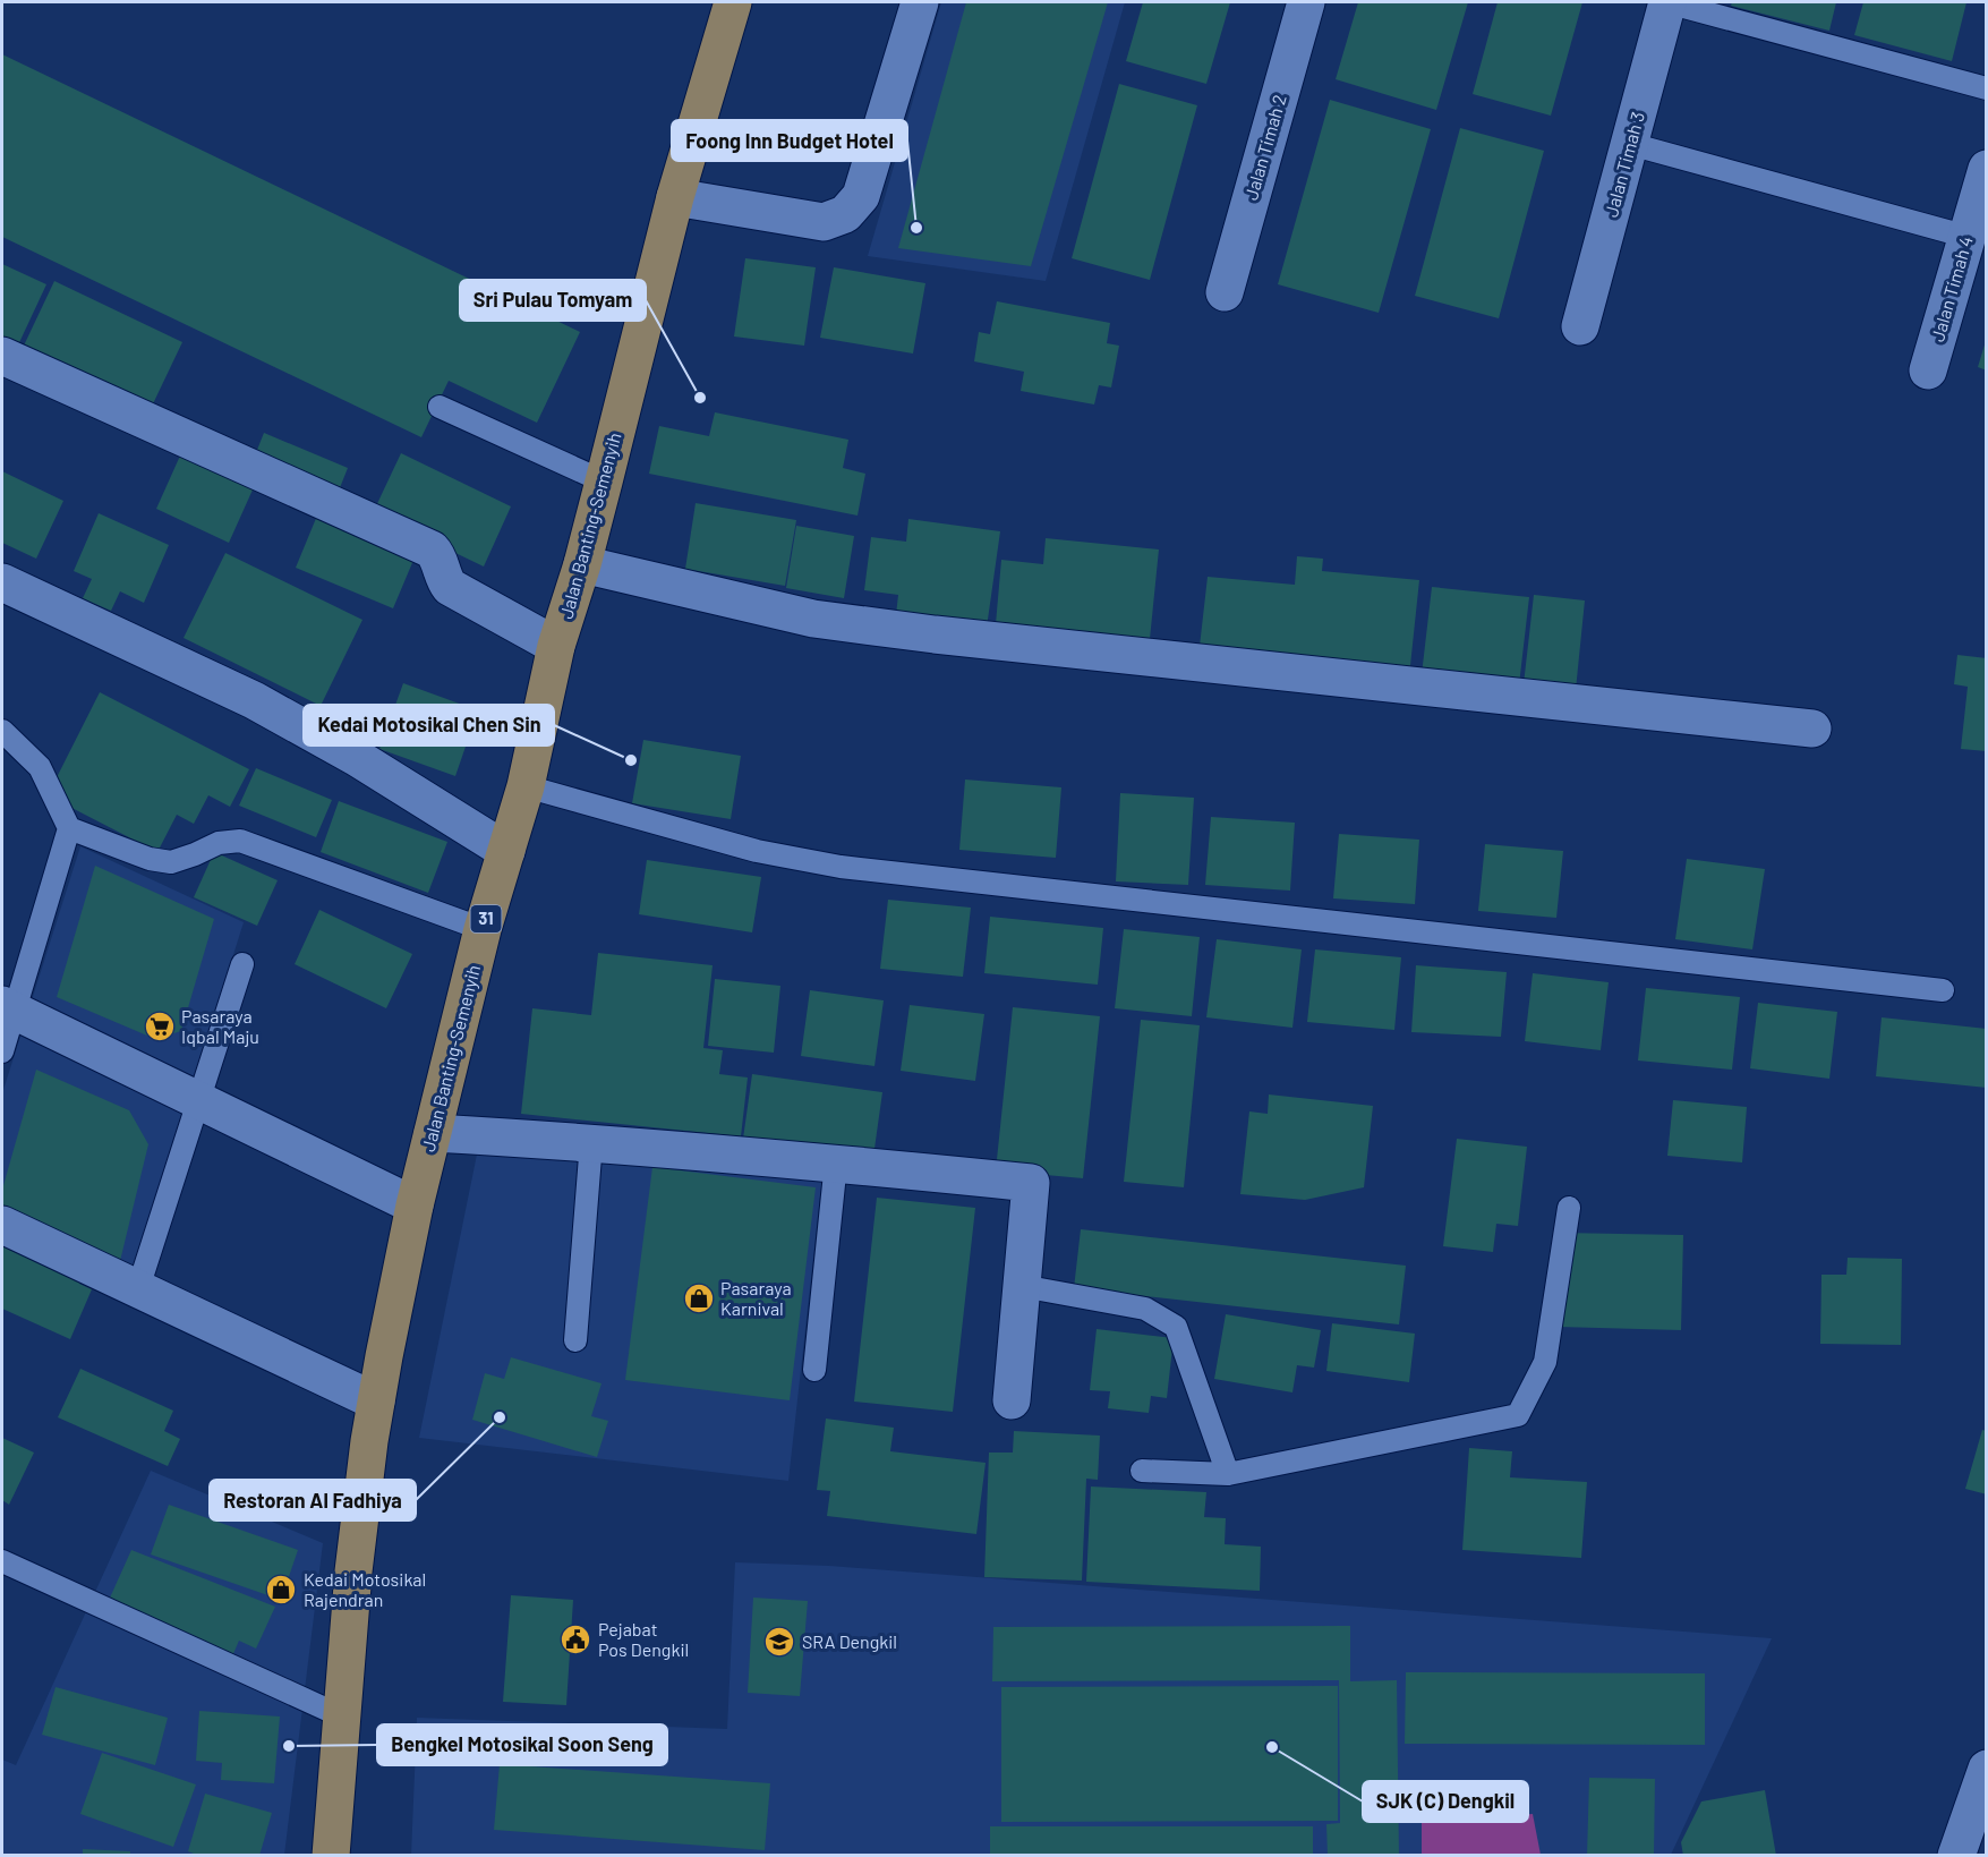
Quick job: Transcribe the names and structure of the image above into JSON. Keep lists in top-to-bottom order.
{
  "streets": {
    "main road": ["Jalan Banting-Semenyih", "31"],
    "street": ["Jalan Timah 2", "Jalan Timah 3", "Jalan Timah 4"]
  },
  "places": {
    "other": [
      "Foong Inn Budget Hotel",
      "Sri Pulau Tomyam",
      "Kedai Motosikal Chen Sin",
      "Restoran Al Fadhiya",
      "Bengkel Motosikal Soon Seng",
      "SJK (C) Dengkil"
    ],
    "supermarket": ["Pasaraya Iqbal Maju"],
    "shop": ["Pasaraya Karnival", "Kedai Motosikal Rajendran"],
    "public building": ["Pejabat Pos Dengkil"],
    "school or university": ["SRA Dengkil"]
  }
}
